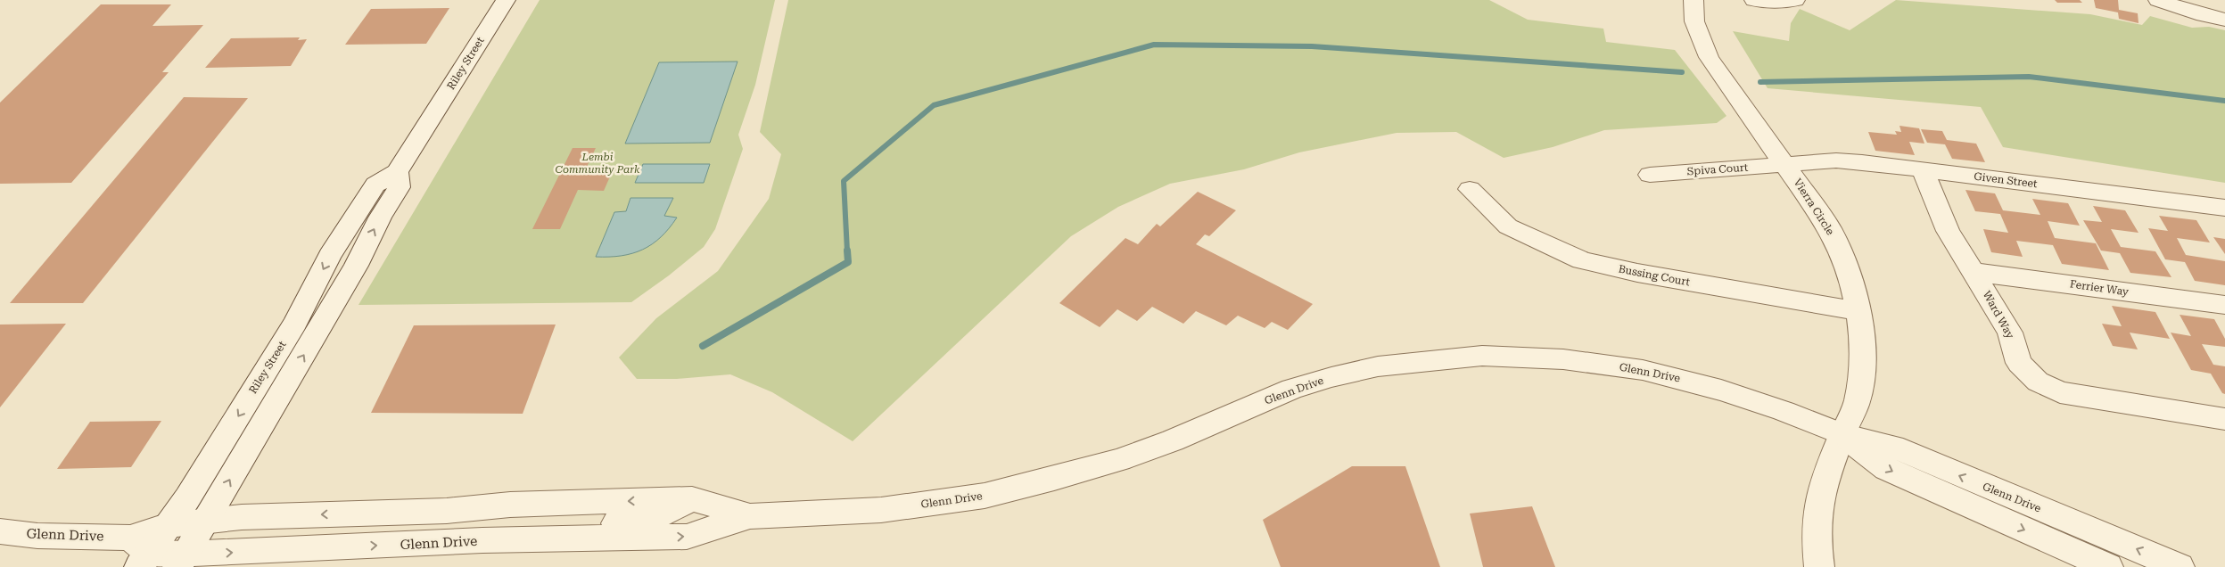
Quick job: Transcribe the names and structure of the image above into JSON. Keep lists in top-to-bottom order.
{
  "streets": {
    "street": [
      "Riley Street",
      "Spiva Court",
      "Given Street",
      "Vierra Circle",
      "Bussing Court",
      "Ferrier Way",
      "Ward Way",
      "Glenn Drive"
    ]
  },
  "crossings": [
    ["Riley Street", "Glenn Drive"],
    ["Spiva Court", "Given Street"],
    ["Spiva Court", "Vierra Circle"],
    ["Given Street", "Vierra Circle"],
    ["Given Street", "Ward Way"],
    ["Vierra Circle", "Bussing Court"],
    ["Vierra Circle", "Glenn Drive"],
    ["Ferrier Way", "Ward Way"]
  ],
  "parks": ["Lembi Community Park"]
}
